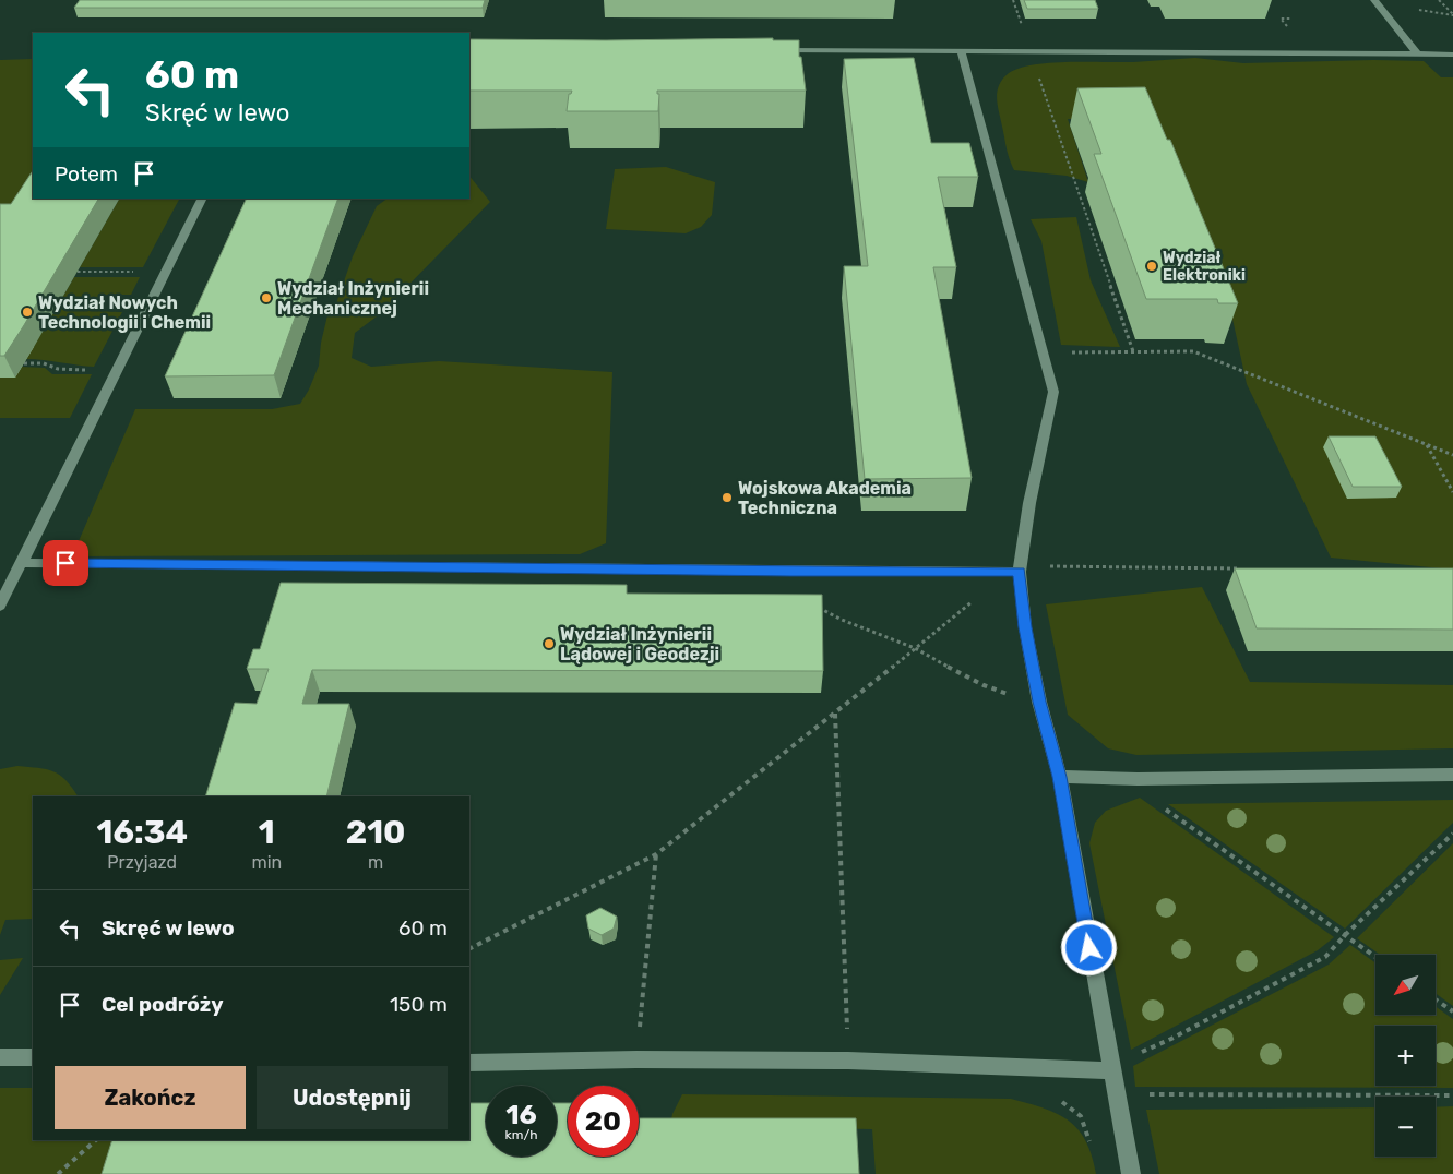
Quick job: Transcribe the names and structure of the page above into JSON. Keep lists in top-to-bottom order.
{
  "places": [
    "Wydział Elektroniki",
    "Wydział Inżynierii Mechanicznej",
    "Wydział Nowych Technologii i Chemii",
    "Wojskowa Akademia Techniczna",
    "Wydział Inżynierii Lądowej i Geodezji"
  ],
  "north": "bottom left",
  "page": {
    "turn": ["60 m", "Skręć w lewo"],
    "then": "Potem",
    "eta": [
      "16:34",
      "Przyjazd",
      "1",
      "min",
      "210",
      "m"
    ],
    "list": [
      {
        "name": "Skręć w lewo",
        "value": "60 m"
      },
      {
        "name": "Cel podróży",
        "value": "150 m"
      }
    ],
    "map_buttons": ["+", "−"],
    "buttons": ["Zakończ", "Udostępnij"],
    "speed": "16 km/h",
    "limit": "20"
  }
}
